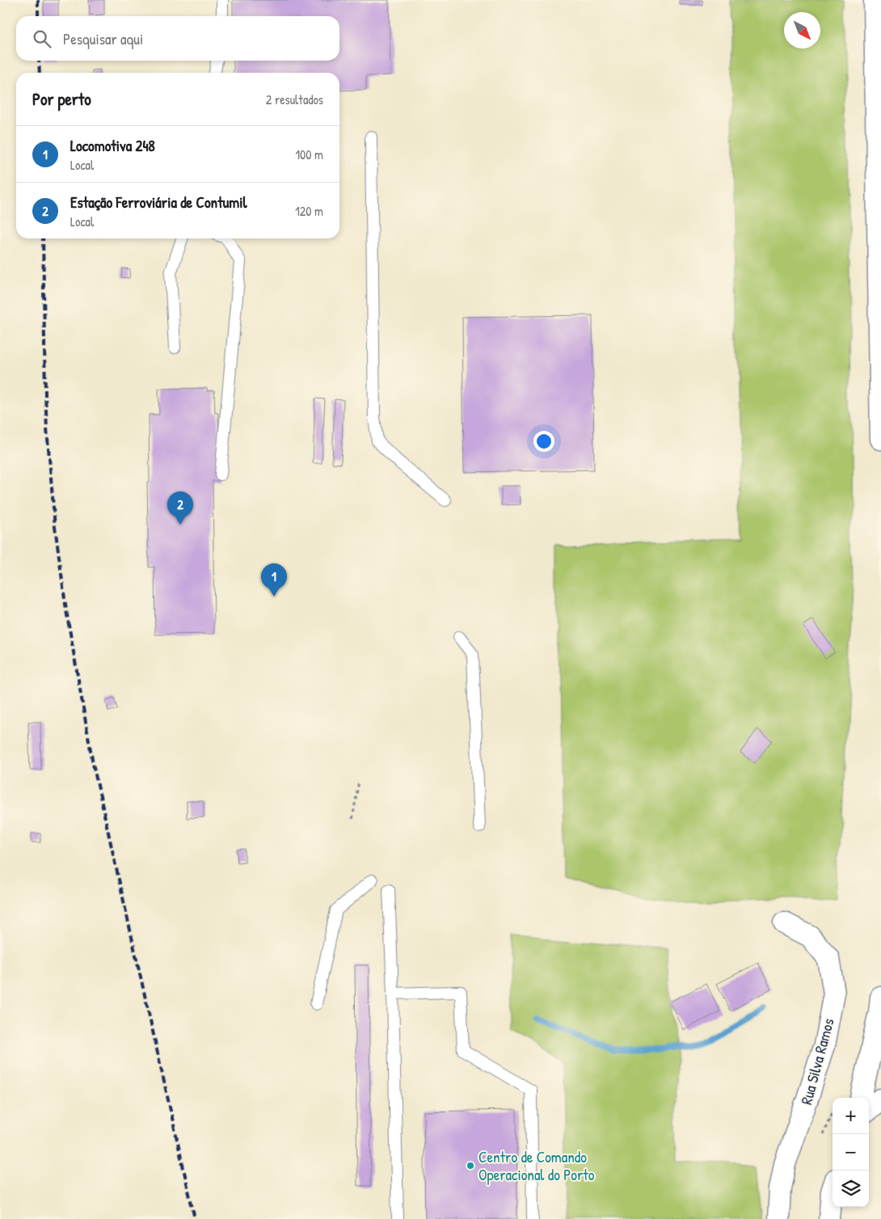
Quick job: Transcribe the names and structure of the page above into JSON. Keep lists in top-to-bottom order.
{
  "streets": {
    "street": ["Rua Silva Ramos"]
  },
  "places": ["Centro de Comando Operacional do Porto"],
  "north": "bottom right",
  "page": {
    "search": "Pesquisar aqui",
    "heading": ["Por perto", "2 resultados"],
    "list": [
      {
        "mark": "1",
        "name": "Locomotiva 248",
        "note": "Local",
        "value": "100 m"
      },
      {
        "mark": "2",
        "name": "Estação Ferroviária de Contumil",
        "note": "Local",
        "value": "120 m"
      }
    ],
    "pins": ["2", "1"],
    "map_buttons": ["+", "−"]
  }
}
